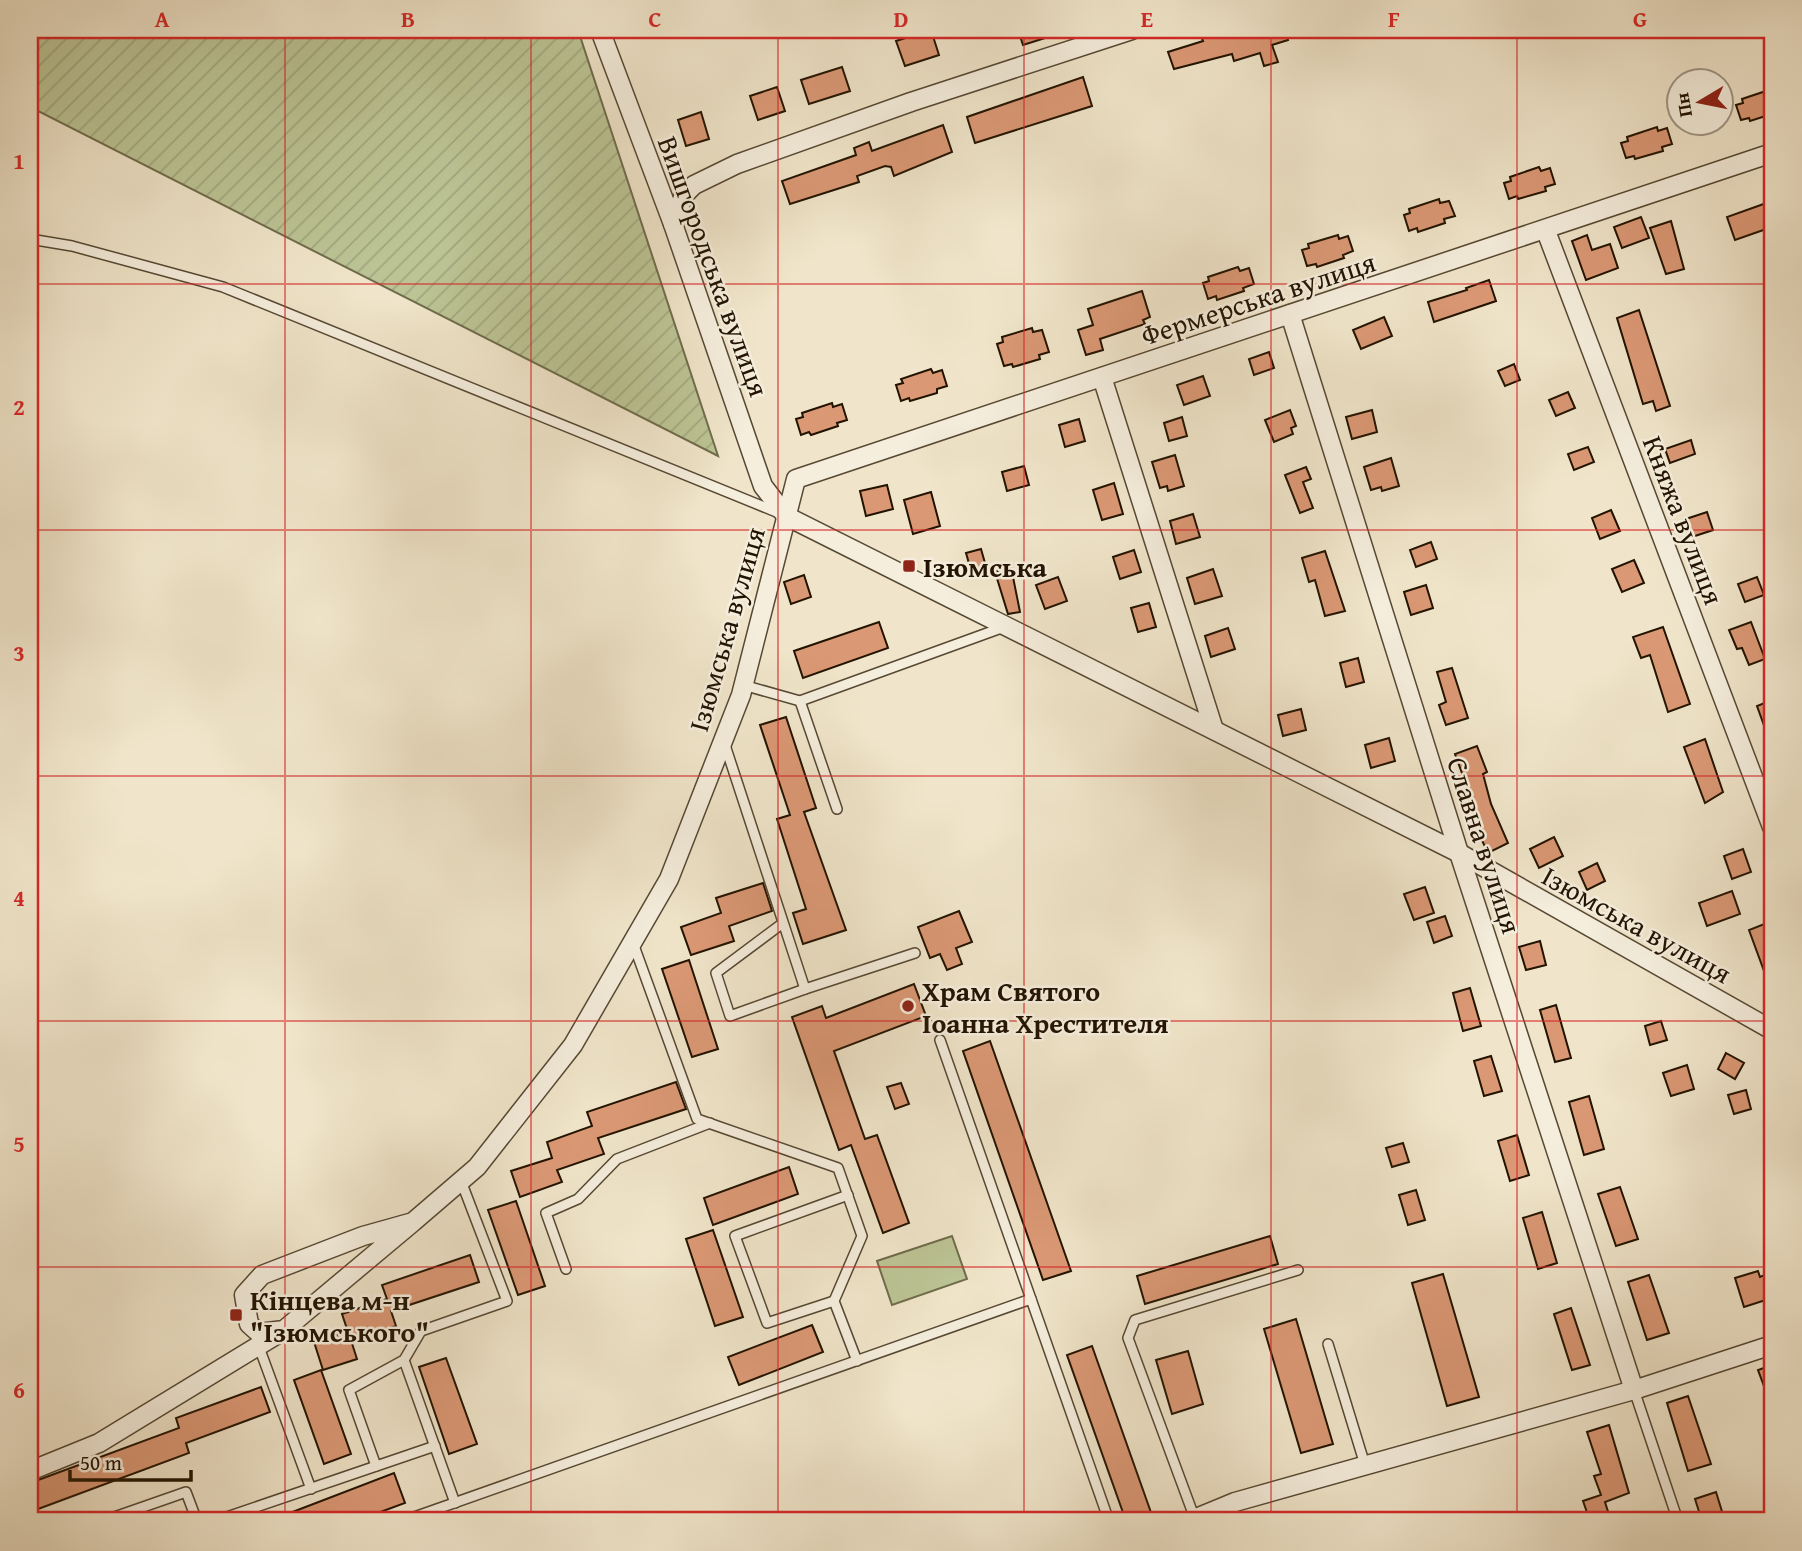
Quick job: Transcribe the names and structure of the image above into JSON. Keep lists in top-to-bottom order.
{
  "streets": {
    "street": [
      "Вишгородська вулиця",
      "Фермерська вулиця",
      "Княжа вулиця",
      "Ізюмська вулиця",
      "Славна вулиця"
    ]
  },
  "crossings": [
    ["Вишгородська вулиця", "Фермерська вулиця"],
    ["Вишгородська вулиця", "Ізюмська вулиця"],
    ["Фермерська вулиця", "Княжа вулиця"],
    ["Фермерська вулиця", "Ізюмська вулиця"],
    ["Фермерська вулиця", "Славна вулиця"],
    ["Ізюмська вулиця", "Славна вулиця"]
  ],
  "places": {
    "transit": ["Ізюмська", "Кінцева м-н \"Ізюмського\""],
    "other": ["Храм Святого Іоанна Хрестителя"]
  },
  "scale_bar": "50 m",
  "north": "left",
  "grid": {
    "columns": [
      "A",
      "B",
      "C",
      "D",
      "E",
      "F",
      "G"
    ],
    "rows": [
      "1",
      "2",
      "3",
      "4",
      "5",
      "6"
    ]
  }
}
